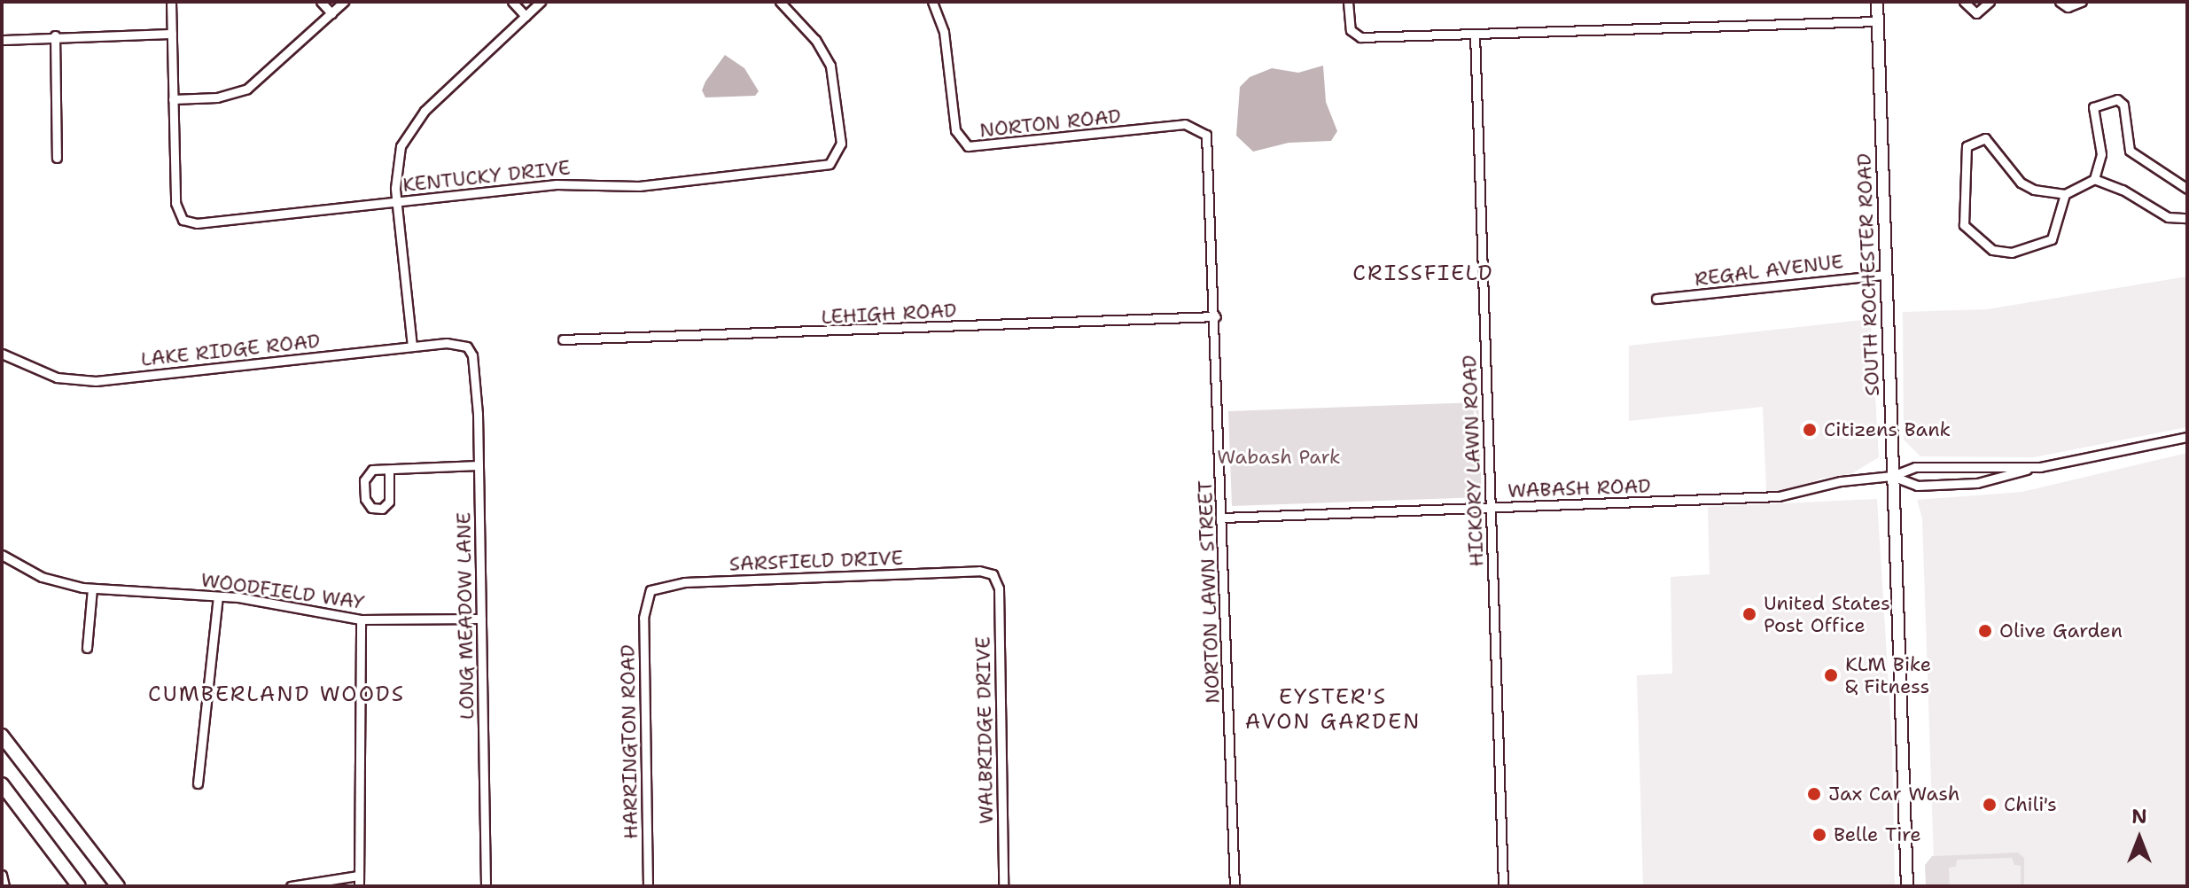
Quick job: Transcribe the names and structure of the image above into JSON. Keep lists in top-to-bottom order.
{
  "streets": {
    "main road": ["SOUTH ROCHESTER ROAD"],
    "street": [
      "NORTON ROAD",
      "KENTUCKY DRIVE",
      "REGAL AVENUE",
      "LEHIGH ROAD",
      "LAKE RIDGE ROAD",
      "HICKORY LAWN ROAD",
      "WABASH ROAD",
      "SARSFIELD DRIVE",
      "WOODFIELD WAY",
      "NORTON LAWN STREET",
      "LONG MEADOW LANE",
      "WALBRIDGE DRIVE",
      "HARRINGTON ROAD"
    ]
  },
  "crossings": [
    ["NORTON ROAD", "NORTON LAWN STREET"],
    ["REGAL AVENUE", "SOUTH ROCHESTER ROAD"],
    ["SOUTH ROCHESTER ROAD", "WABASH ROAD"],
    ["LEHIGH ROAD", "NORTON LAWN STREET"],
    ["LAKE RIDGE ROAD", "LONG MEADOW LANE"],
    ["HICKORY LAWN ROAD", "WABASH ROAD"],
    ["WABASH ROAD", "NORTON LAWN STREET"],
    ["SARSFIELD DRIVE", "WALBRIDGE DRIVE"],
    ["SARSFIELD DRIVE", "HARRINGTON ROAD"],
    ["WOODFIELD WAY", "LONG MEADOW LANE"]
  ],
  "districts": ["CRISSFIELD", "CUMBERLAND WOODS", "EYSTER'S AVON GARDEN"],
  "parks": ["Wabash Park"],
  "places": [
    "Citizens Bank",
    "United States Post Office",
    "Olive Garden",
    "KLM Bike & Fitness",
    "Jax Car Wash",
    "Chili's",
    "Belle Tire"
  ],
  "north": "top"
}
